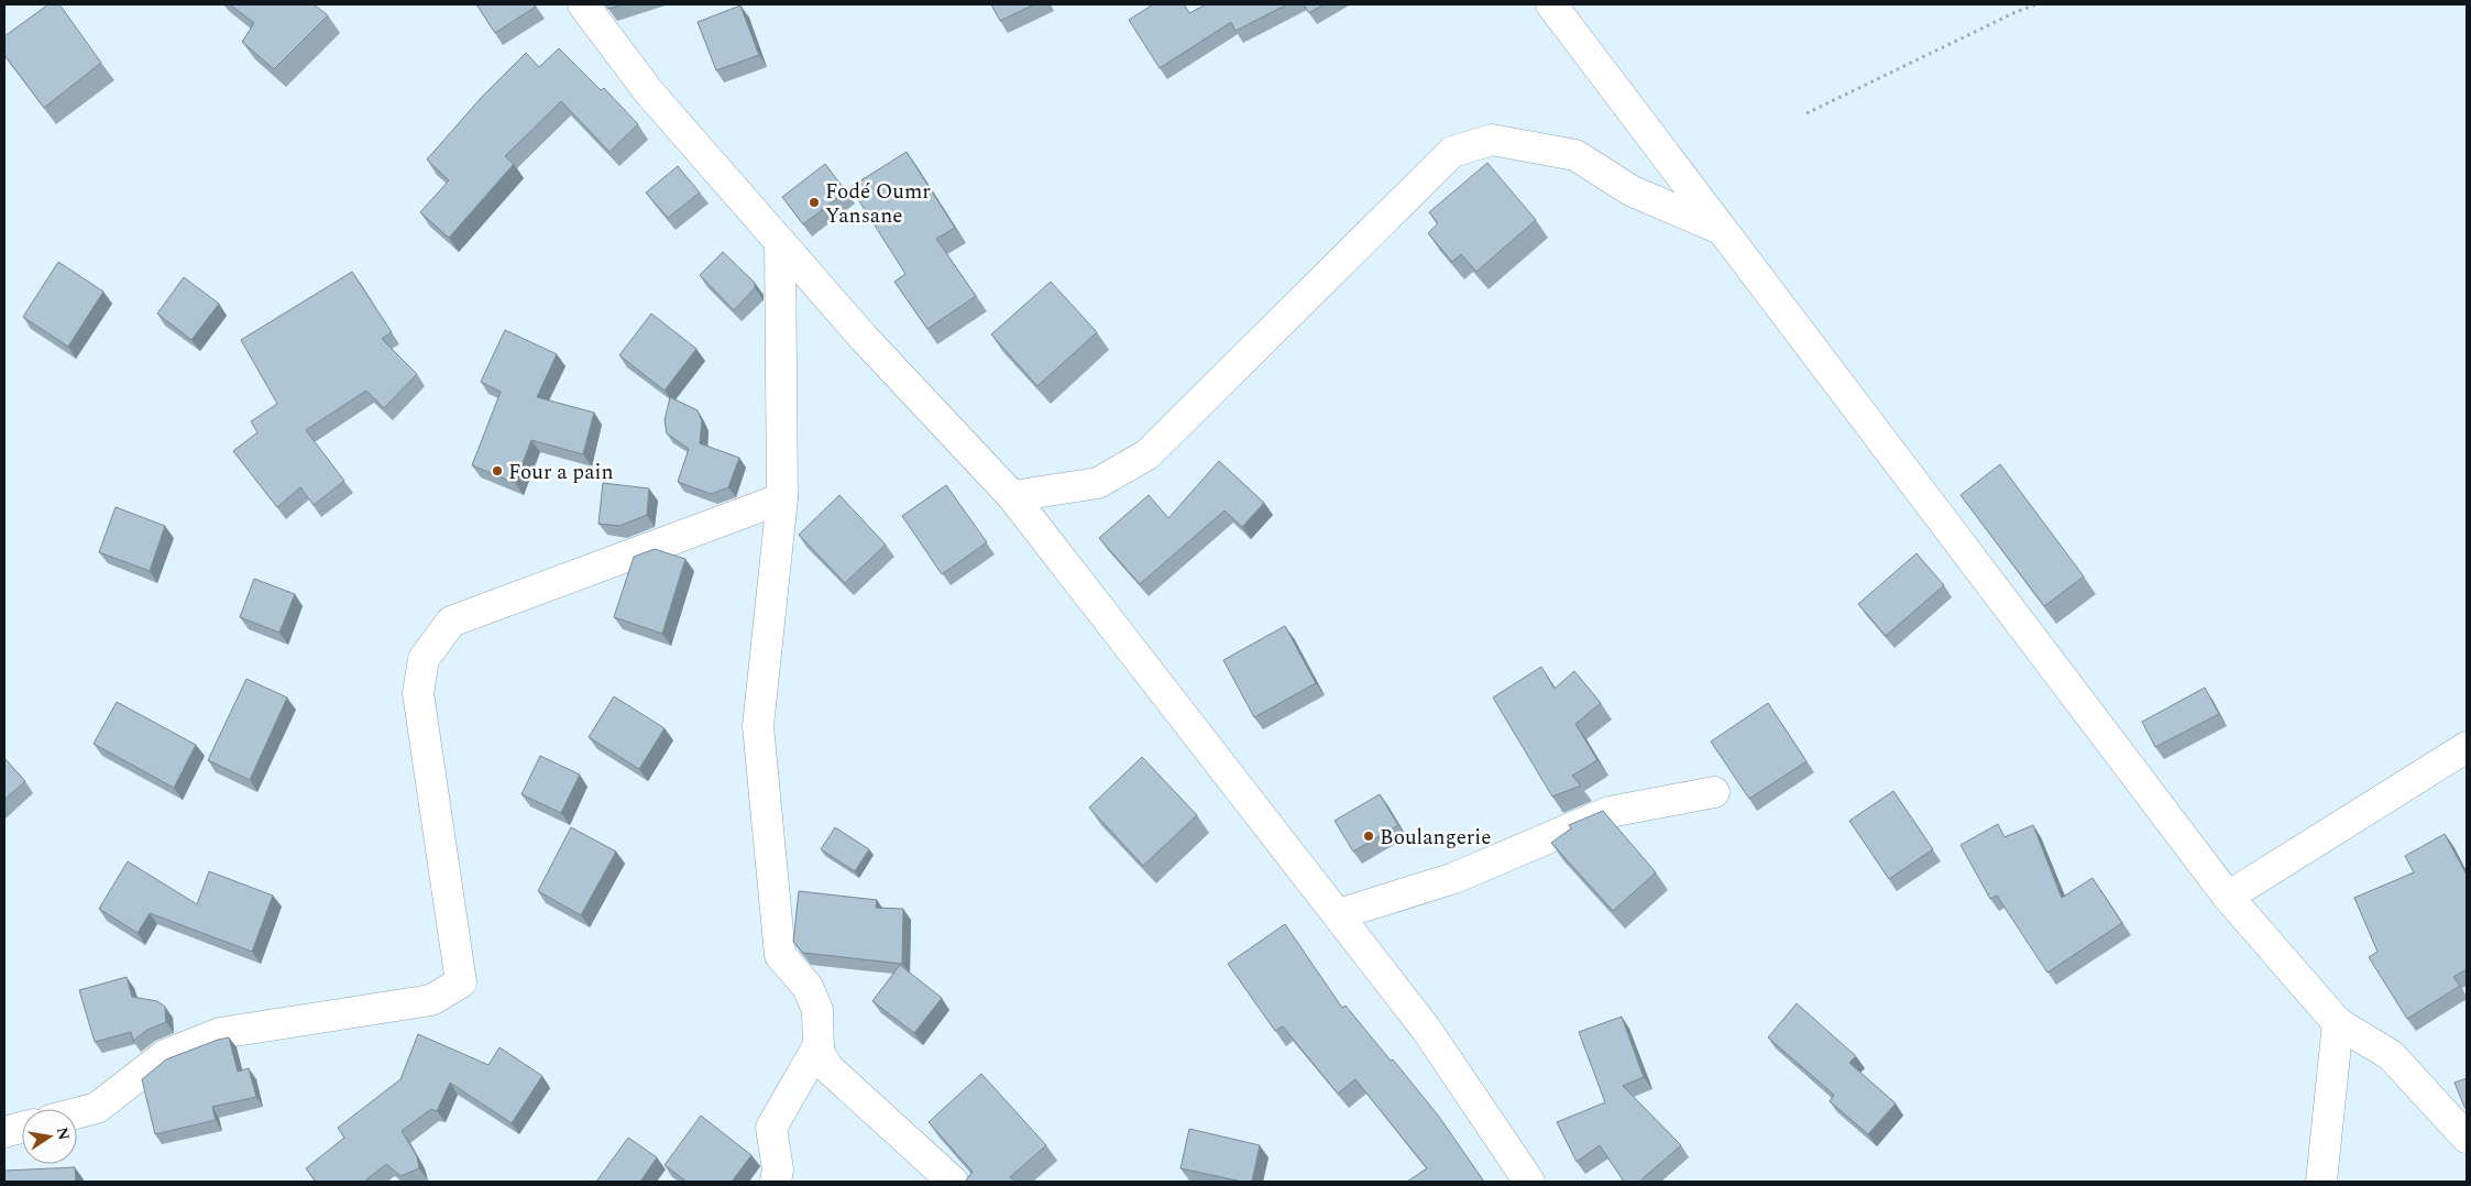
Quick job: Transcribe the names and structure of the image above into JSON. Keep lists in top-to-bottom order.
{
  "places": ["Fodé Oumr Yansane", "Four a pain", "Boulangerie"],
  "north": "right"
}
